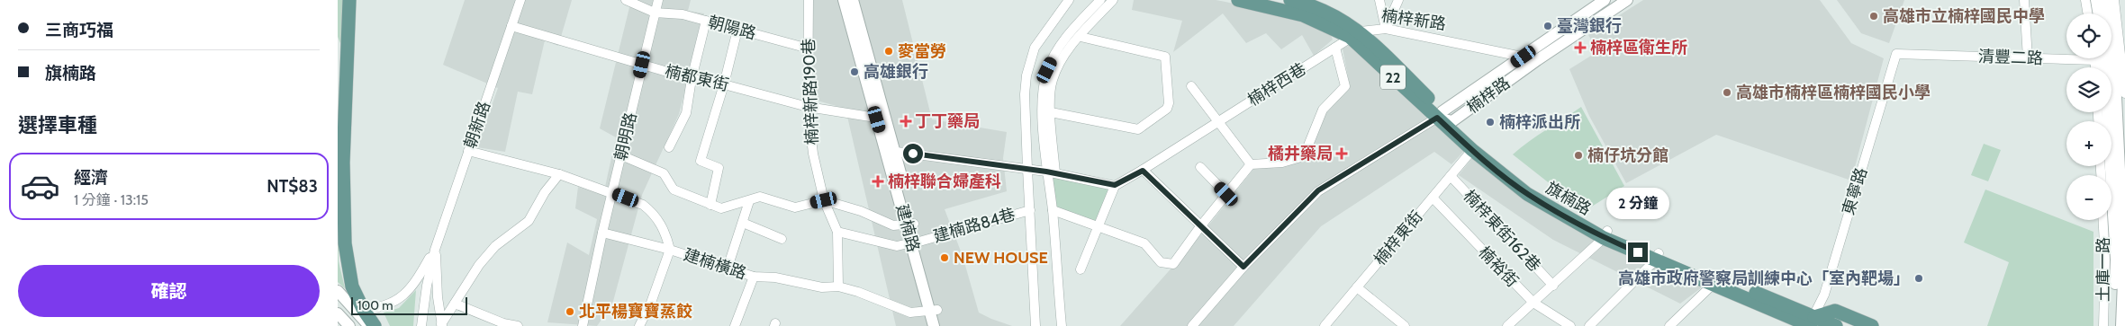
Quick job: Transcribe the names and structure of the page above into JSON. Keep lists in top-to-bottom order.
{
  "streets": {
    "main road": ["楠梓新路", "22", "旗楠路"],
    "street": [
      "朝陽路",
      "清豐二路",
      "楠都東街",
      "楠梓西巷",
      "楠梓新路190巷",
      "楠梓路",
      "朝新路",
      "朝明路",
      "東寧路",
      "建楠路84巷",
      "建楠路",
      "楠梓東街162巷",
      "楠梓東街",
      "建楠橫路",
      "楠裕街",
      "土庫一路"
    ]
  },
  "crossings": [
    ["楠梓新路", "22"],
    ["楠梓新路", "楠梓西巷"],
    ["楠梓新路", "楠梓路"],
    ["楠梓新路", "旗楠路"],
    ["朝陽路", "楠梓新路190巷"],
    ["朝陽路", "朝明路"],
    ["清豐二路", "東寧路"],
    ["清豐二路", "土庫一路"],
    ["22", "楠梓西巷"],
    ["22", "旗楠路"],
    ["楠都東街", "楠梓新路190巷"],
    ["楠都東街", "朝新路"],
    ["楠都東街", "朝明路"],
    ["楠都東街", "建楠路"],
    ["楠梓西巷", "旗楠路"],
    ["楠梓新路190巷", "建楠路84巷"],
    ["楠梓新路190巷", "建楠橫路"],
    ["楠梓路", "旗楠路"],
    ["朝新路", "建楠橫路"],
    ["朝明路", "建楠橫路"],
    ["東寧路", "旗楠路"],
    ["旗楠路", "楠梓東街"],
    ["建楠路84巷", "建楠路"],
    ["建楠路", "建楠橫路"],
    ["楠梓東街162巷", "楠梓東街"],
    ["楠梓東街", "楠裕街"]
  ],
  "places": {
    "other": [
      "高雄市立楠梓國民中學",
      "臺灣銀行",
      "麥當勞",
      "高雄銀行",
      "高雄市楠梓區楠梓國民小學",
      "楠梓派出所",
      "楠仔坑分館",
      "NEW HOUSE",
      "高雄市政府警察局訓練中心「室內靶場」",
      "北平楊寶寶蒸餃"
    ],
    "health": [
      "楠梓區衛生所",
      "丁丁藥局",
      "橘井藥局",
      "楠梓聯合婦產科"
    ]
  },
  "scale_bar": "100 m",
  "page": {
    "banner": ["三商巧福", "旗楠路"],
    "map_buttons": ["+", "−"],
    "heading": "選擇車種",
    "list": [
      {
        "name": "經濟",
        "note": "1 分鐘 · 13:15",
        "value": "NT$83"
      }
    ],
    "bubble": "2 分鐘",
    "buttons": "確認",
    "scale": "100 m"
  }
}
